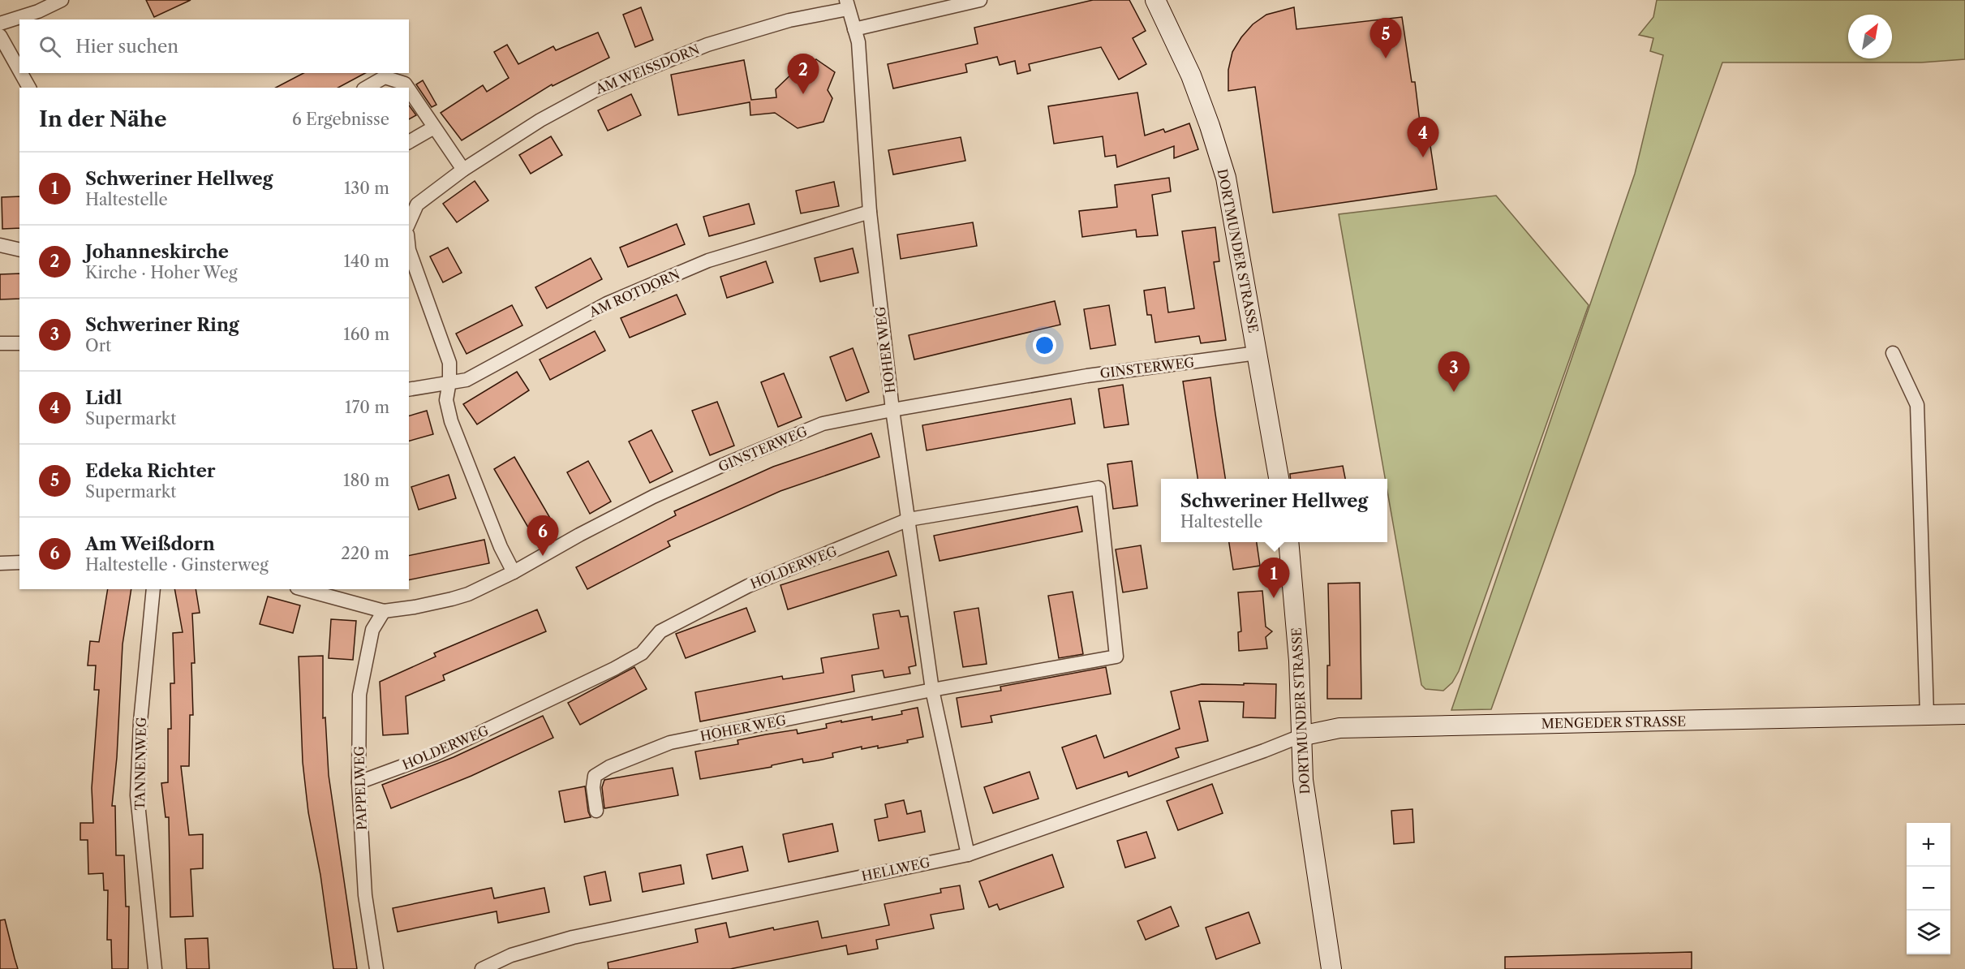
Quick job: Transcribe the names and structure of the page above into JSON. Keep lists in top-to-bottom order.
{
  "streets": {
    "main road": ["DORTMUNDER STRASSE", "MENGEDER STRASSE"],
    "street": [
      "AM WEISSDORN",
      "AM ROTDORN",
      "HOHER WEG",
      "GINSTERWEG",
      "HOLDERWEG",
      "TANNENWEG",
      "PAPPELWEG",
      "HELLWEG"
    ]
  },
  "crossings": [
    ["AM WEISSDORN", "HOHER WEG"],
    ["DORTMUNDER STRASSE", "GINSTERWEG"],
    ["DORTMUNDER STRASSE", "MENGEDER STRASSE"],
    ["DORTMUNDER STRASSE", "HELLWEG"],
    ["AM ROTDORN", "HOHER WEG"],
    ["HOHER WEG", "GINSTERWEG"],
    ["HOHER WEG", "HOLDERWEG"],
    ["HOHER WEG", "HELLWEG"],
    ["GINSTERWEG", "PAPPELWEG"],
    ["HOLDERWEG", "PAPPELWEG"],
    ["MENGEDER STRASSE", "HELLWEG"]
  ],
  "north": "top right",
  "page": {
    "pins": [
      "5",
      "2",
      "4",
      "3",
      "6",
      "1"
    ],
    "search": "Hier suchen",
    "heading": ["In der Nähe", "6 Ergebnisse"],
    "list": [
      {
        "mark": "1",
        "name": "Schweriner Hellweg",
        "note": "Haltestelle",
        "value": "130 m"
      },
      {
        "mark": "2",
        "name": "Johanneskirche",
        "note": "Kirche · Hoher Weg",
        "value": "140 m"
      },
      {
        "mark": "3",
        "name": "Schweriner Ring",
        "note": "Ort",
        "value": "160 m"
      },
      {
        "mark": "4",
        "name": "Lidl",
        "note": "Supermarkt",
        "value": "170 m"
      },
      {
        "mark": "5",
        "name": "Edeka Richter",
        "note": "Supermarkt",
        "value": "180 m"
      },
      {
        "mark": "6",
        "name": "Am Weißdorn",
        "note": "Haltestelle · Ginsterweg",
        "value": "220 m"
      }
    ],
    "popup": ["Schweriner Hellweg", "Haltestelle"],
    "map_buttons": ["+", "−"]
  }
}
